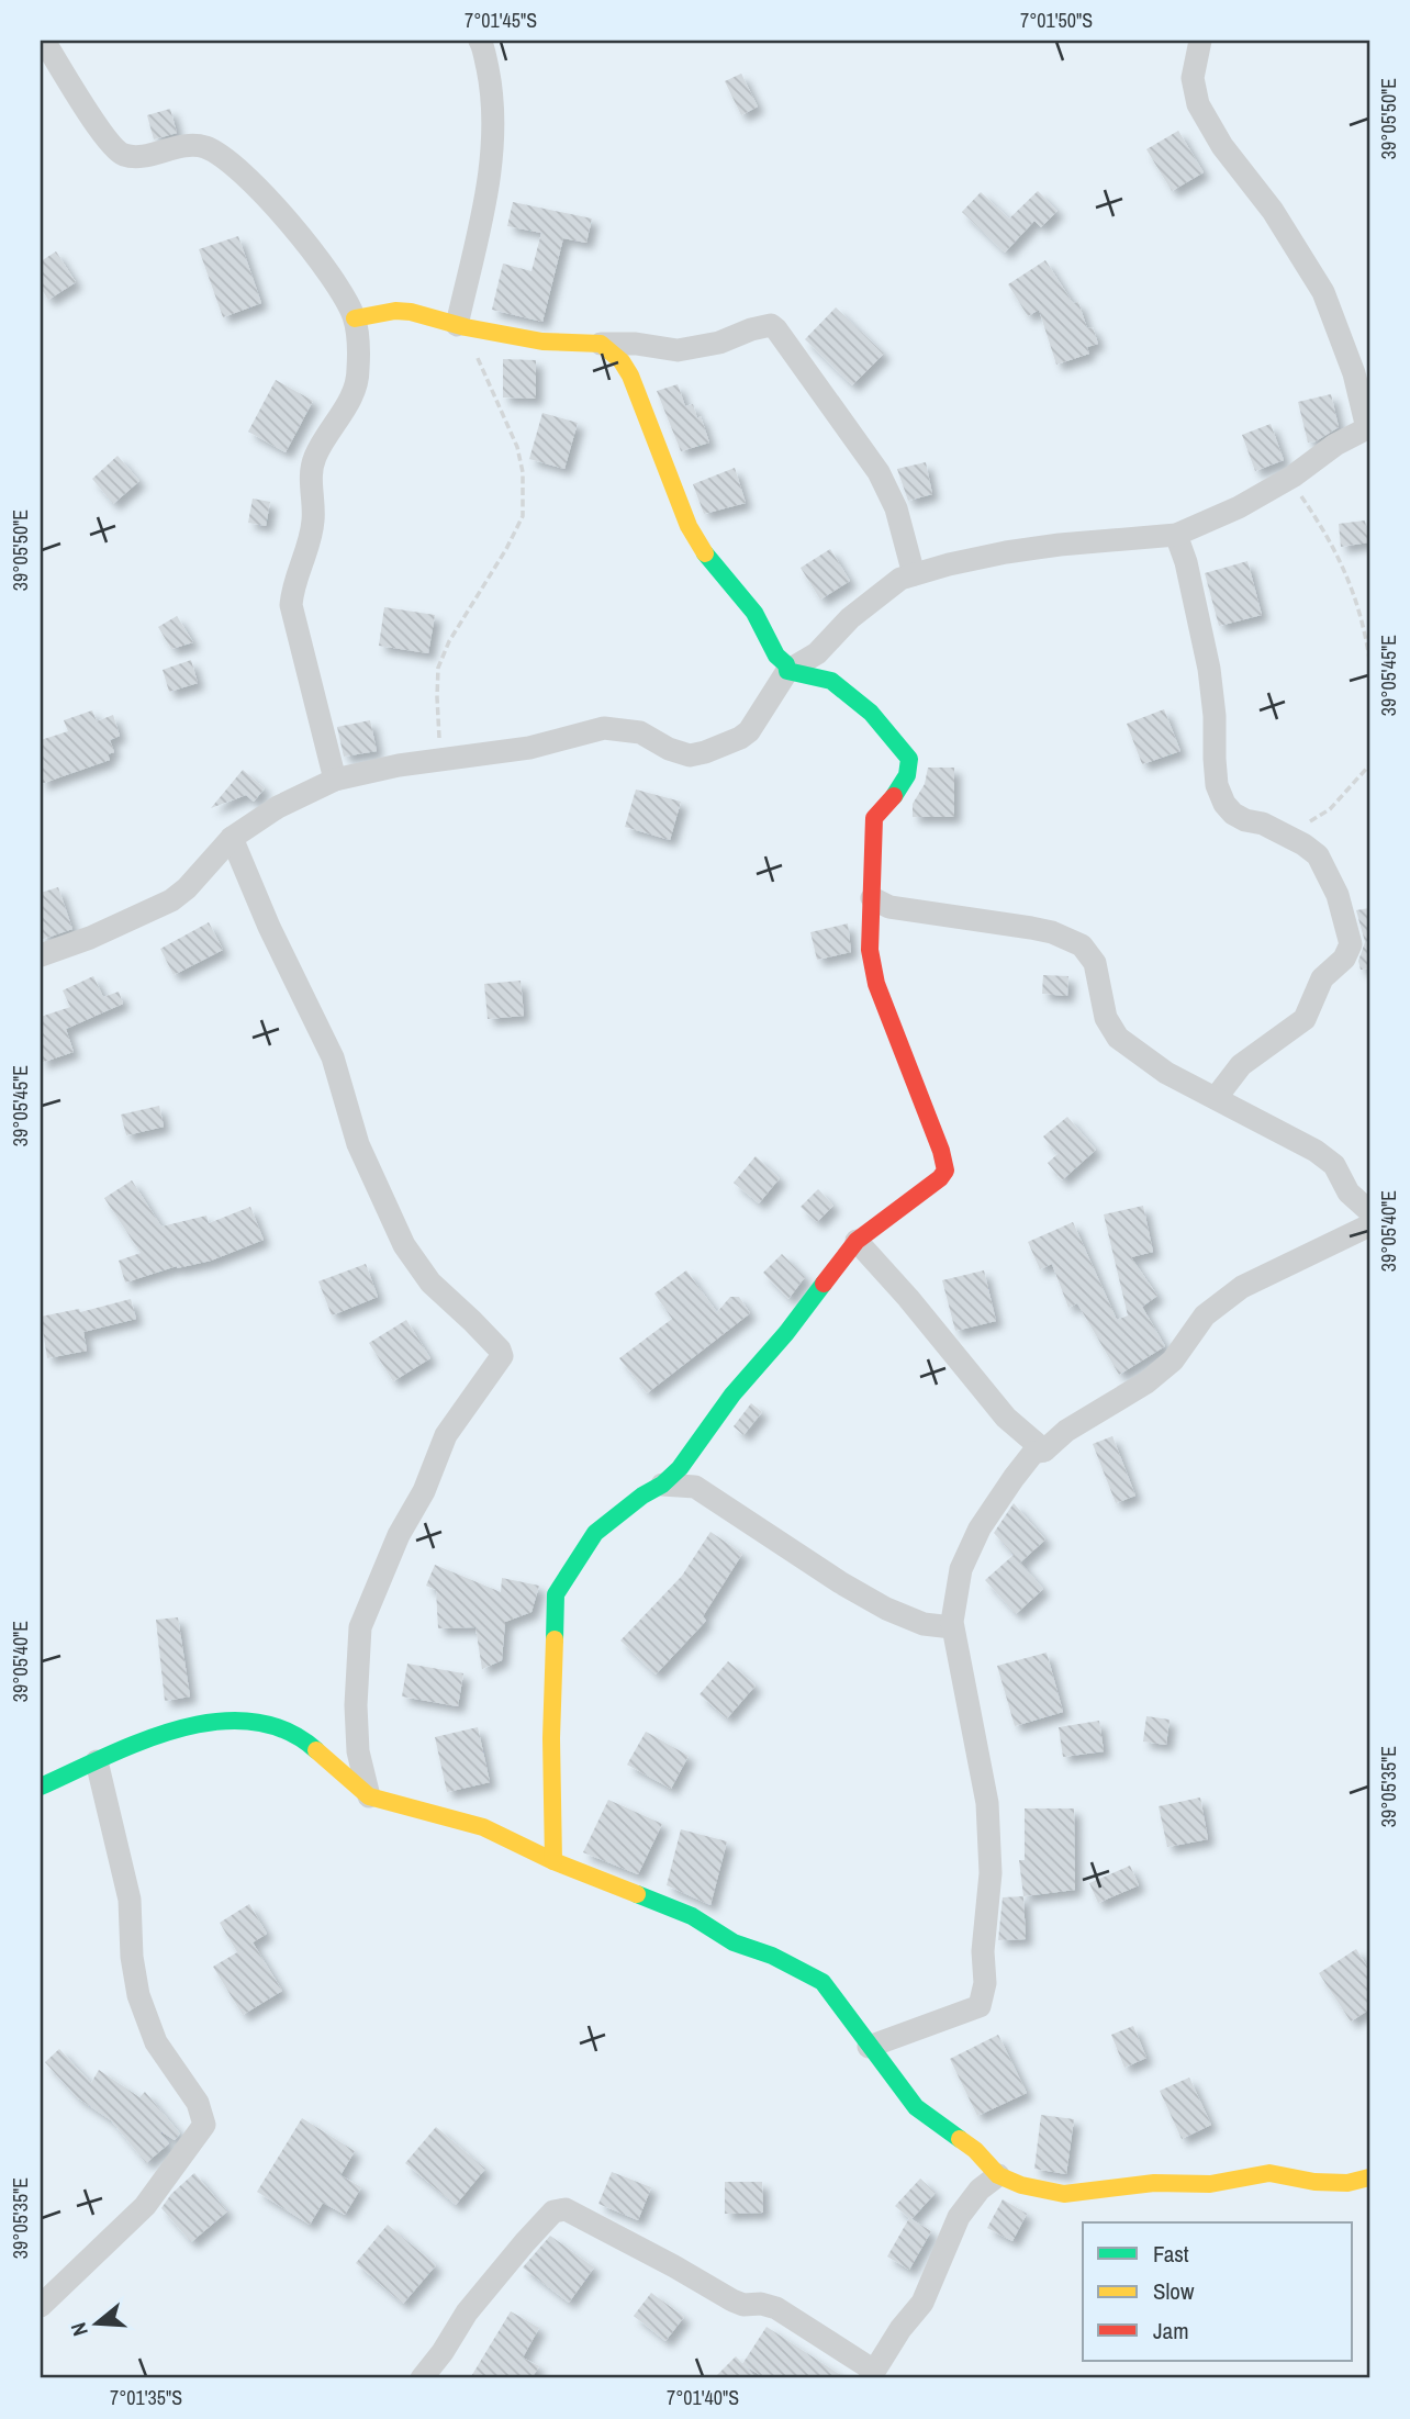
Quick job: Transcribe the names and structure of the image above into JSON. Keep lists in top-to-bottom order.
{
  "legend": ["Fast", "Slow", "Jam"],
  "north": "left",
  "coordinates": [
    "7°01'45\"S",
    "7°01'50\"S",
    "39°05'50\"E",
    "39°05'45\"E",
    "39°05'40\"E",
    "39°05'35\"E",
    "7°01'35\"S",
    "7°01'40\"S"
  ]
}
